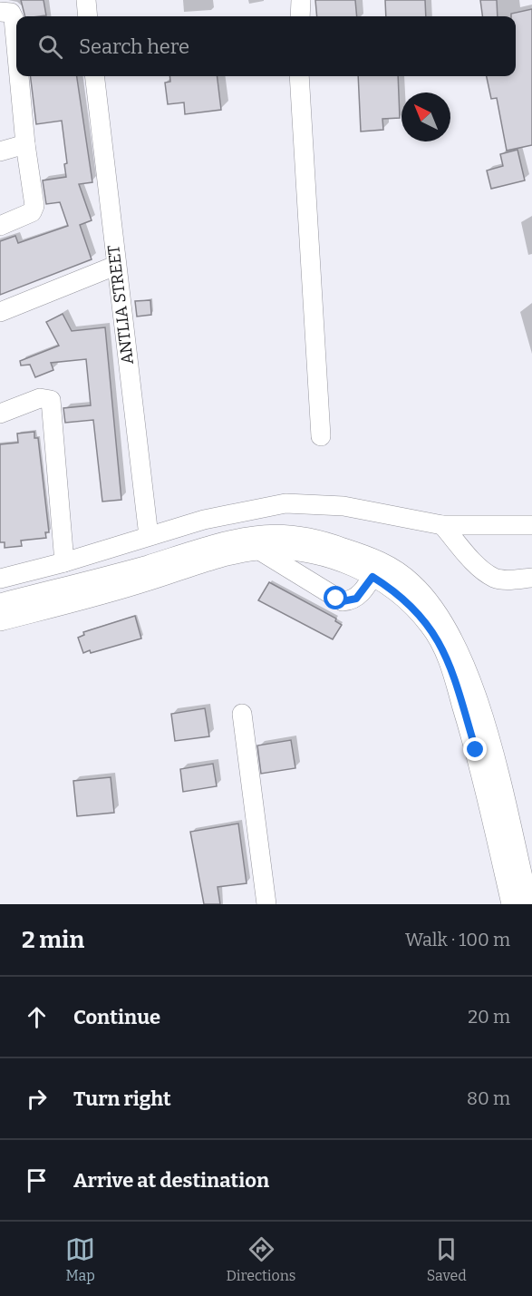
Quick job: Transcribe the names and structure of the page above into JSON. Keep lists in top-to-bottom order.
{
  "streets": {
    "street": ["ANTLIA STREET"]
  },
  "north": "top left",
  "page": {
    "search": "Search here",
    "heading": ["2 min", "Walk · 100 m"],
    "list": [
      ["Continue", "20 m"],
      ["Turn right", "80 m"],
      "Arrive at destination"
    ],
    "nav": ["Map", "Directions", "Saved"]
  }
}
